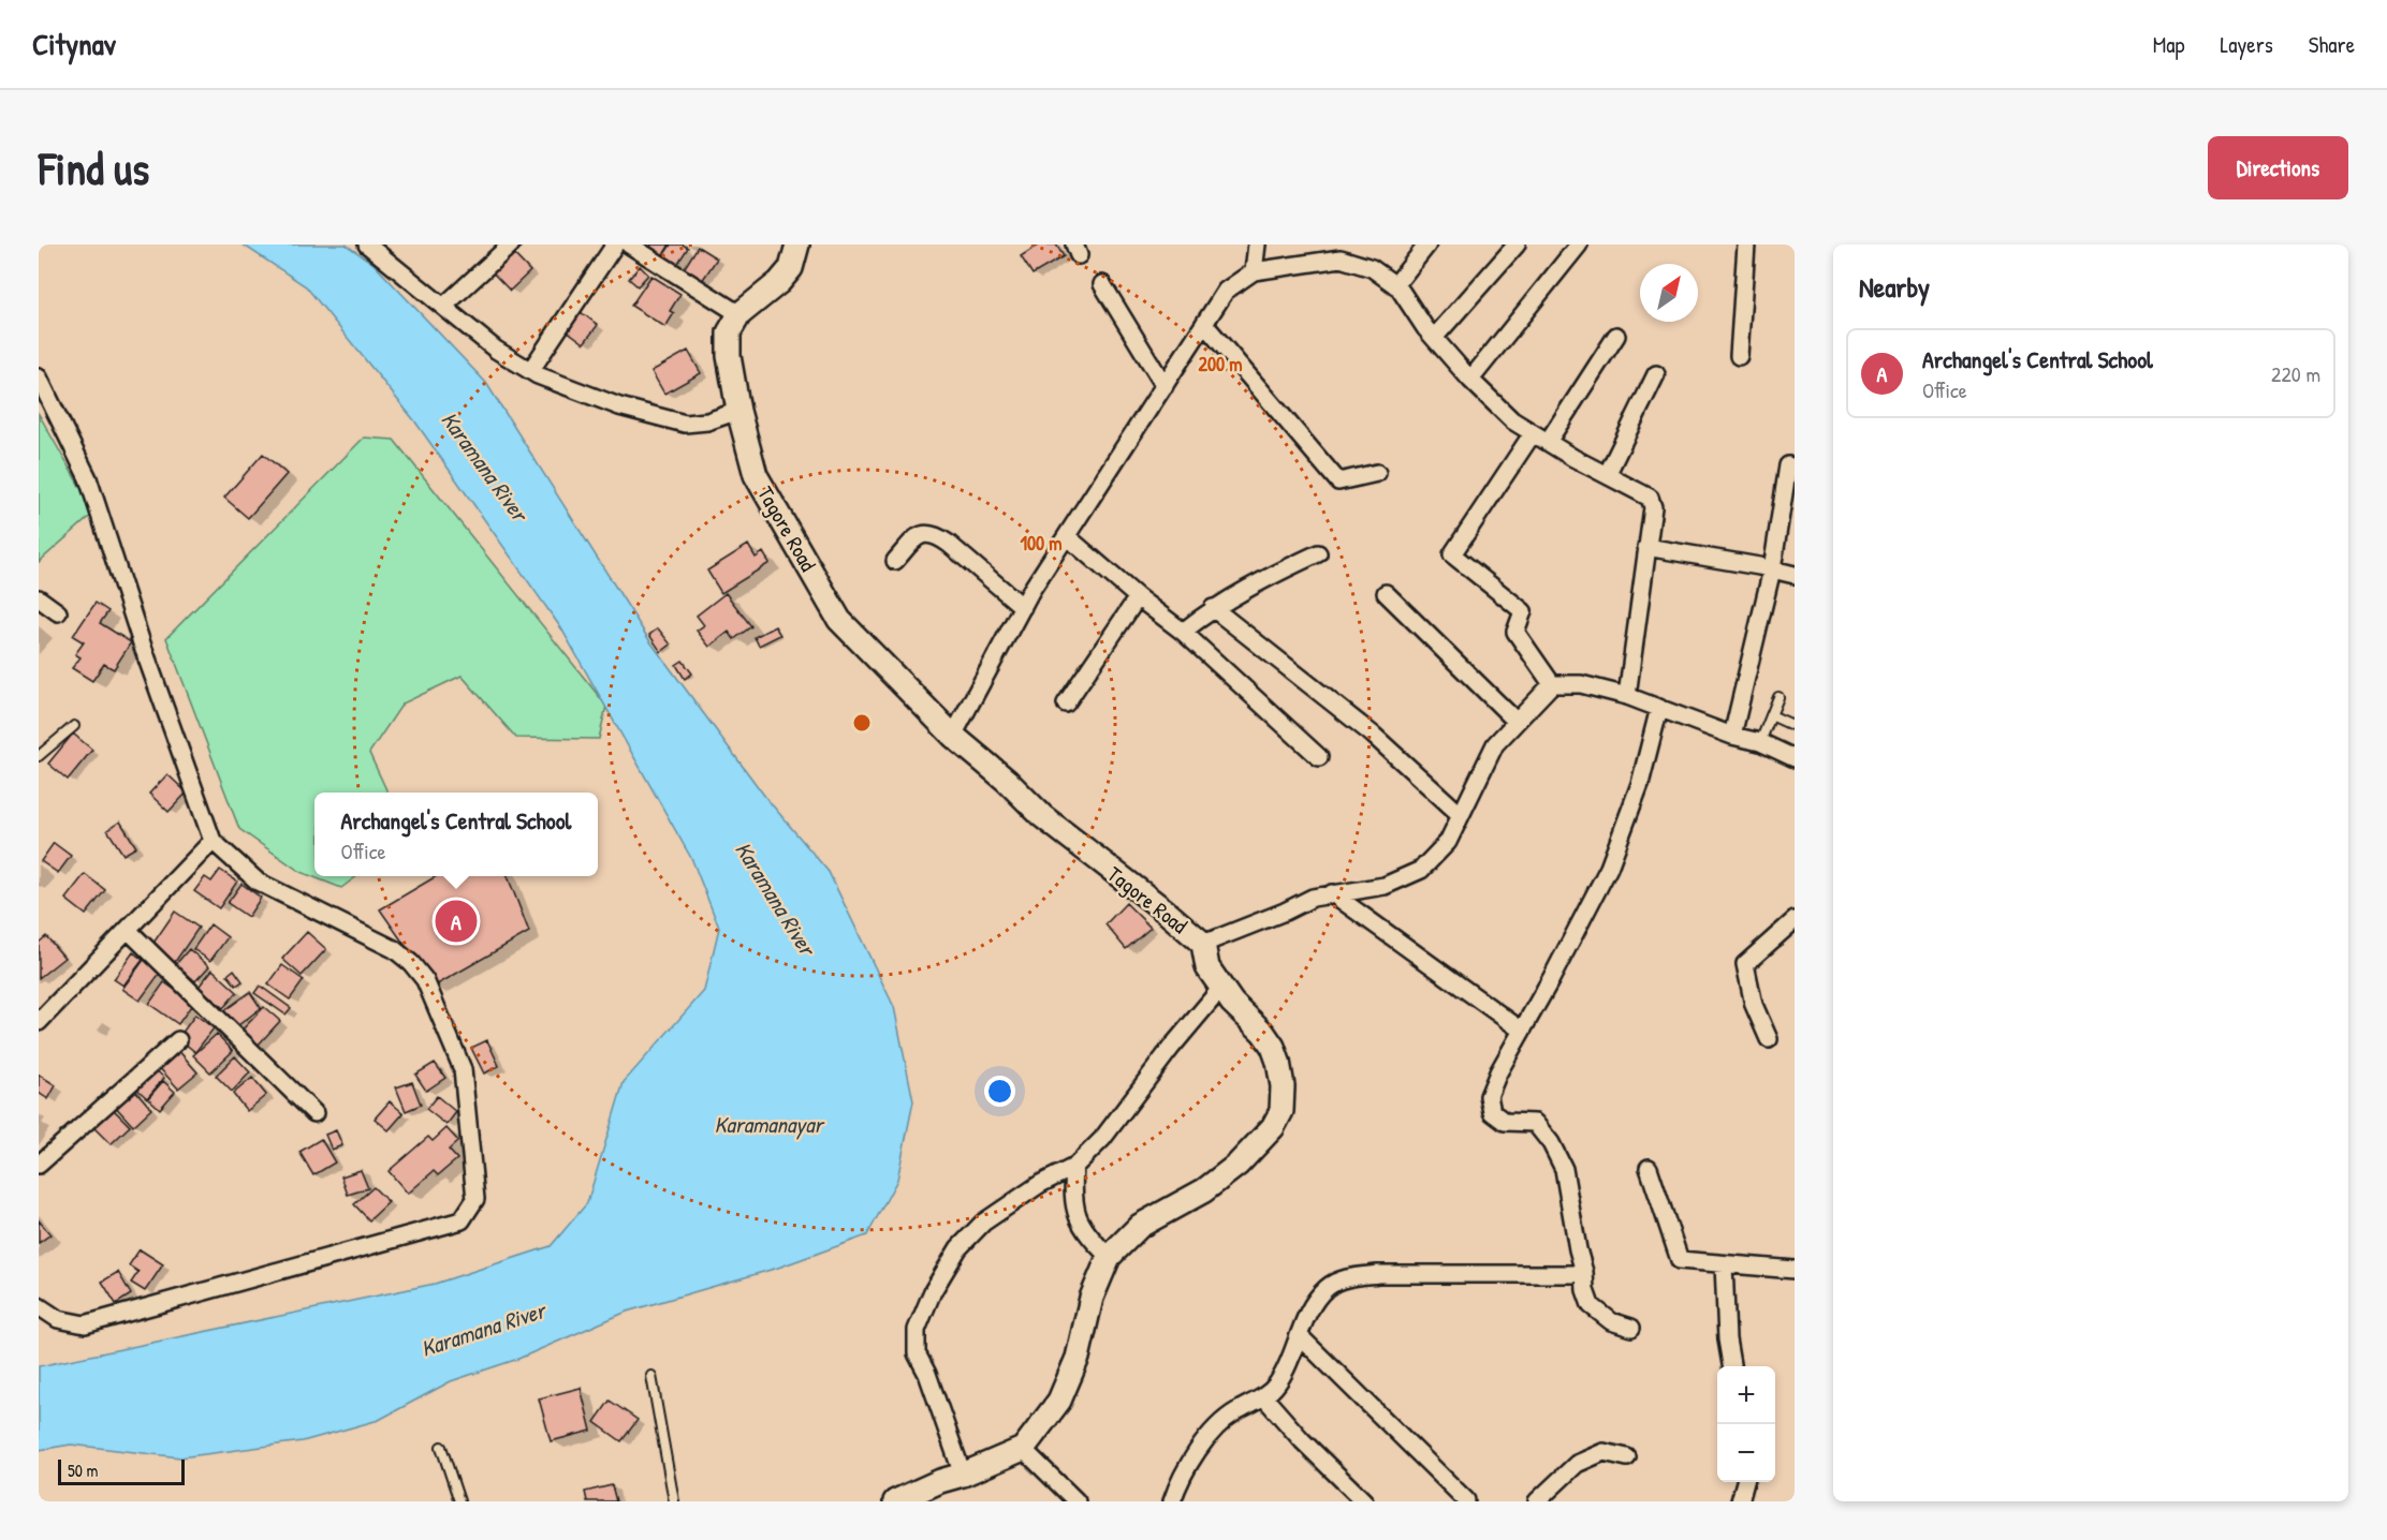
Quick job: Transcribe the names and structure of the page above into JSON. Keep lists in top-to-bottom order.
{
  "streets": {
    "street": ["Tagore Road"]
  },
  "water": ["Karamana River", "Karamanayar"],
  "scale_bar": "50 m",
  "north": "top right",
  "page": {
    "header": "Citynav",
    "nav": ["Map", "Layers", "Share"],
    "buttons": "Directions",
    "title": "Find us",
    "heading": "Nearby",
    "list": [
      {
        "mark": "A",
        "name": "Archangel's Central School",
        "note": "Office",
        "value": "220 m"
      }
    ],
    "popup": ["Archangel's Central School", "Office"],
    "pins": "A",
    "map_buttons": ["+", "−"],
    "scale": "50 m"
  },
  "rings": ["200 m", "100 m"]
}
